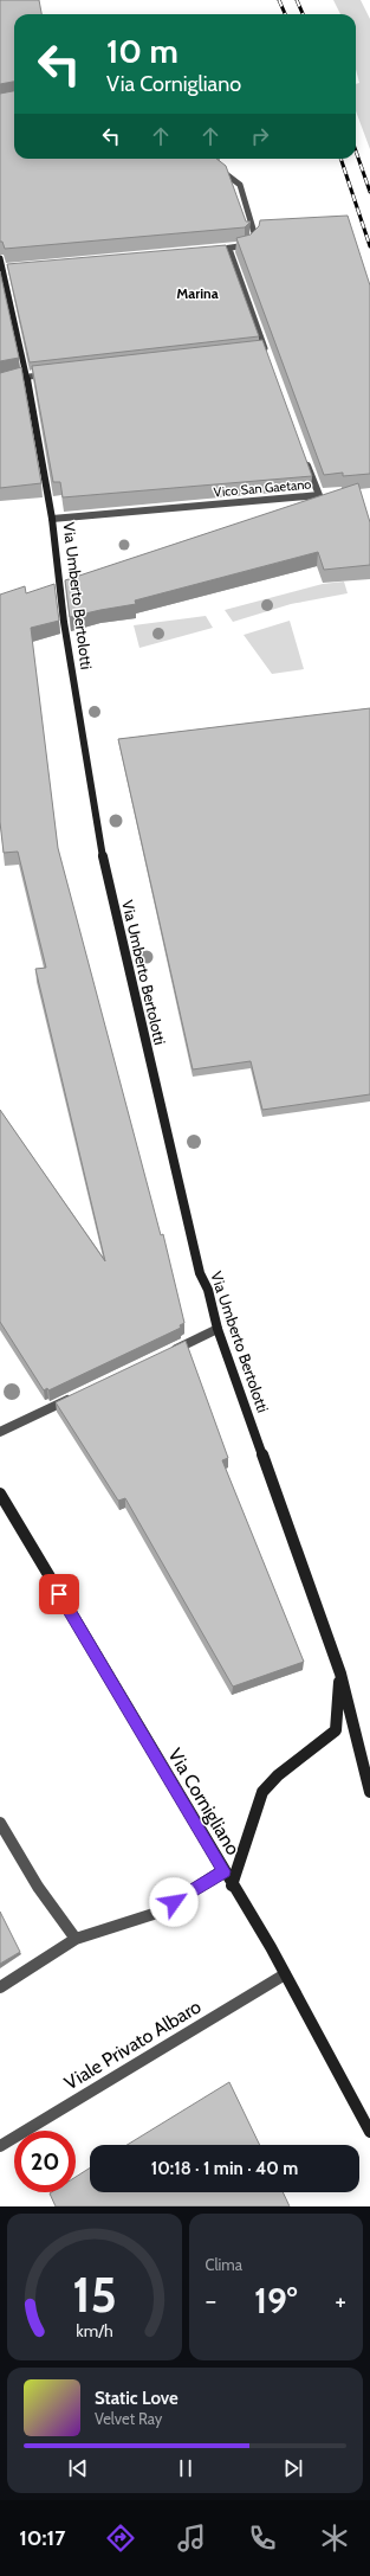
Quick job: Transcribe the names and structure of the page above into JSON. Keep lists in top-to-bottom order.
{
  "streets": {
    "street": [
      "Vico San Gaetano",
      "Via Umberto Bertolotti",
      "Via Cornigliano",
      "Viale Privato Albaro"
    ]
  },
  "crossings": [
    ["Vico San Gaetano", "Via Umberto Bertolotti"],
    ["Via Cornigliano", "Viale Privato Albaro"]
  ],
  "districts": ["Marina"],
  "page": {
    "turn": ["10 m", "Via Cornigliano"],
    "limit": "20",
    "trip": "10:18 · 1 min · 40 m",
    "tile": "Clima",
    "heat": ["−", "19°", "+"],
    "song": ["Static Love", "Velvet Ray"],
    "tabs": "10:17",
    "gauge": ["15", "km/h"]
  }
}
